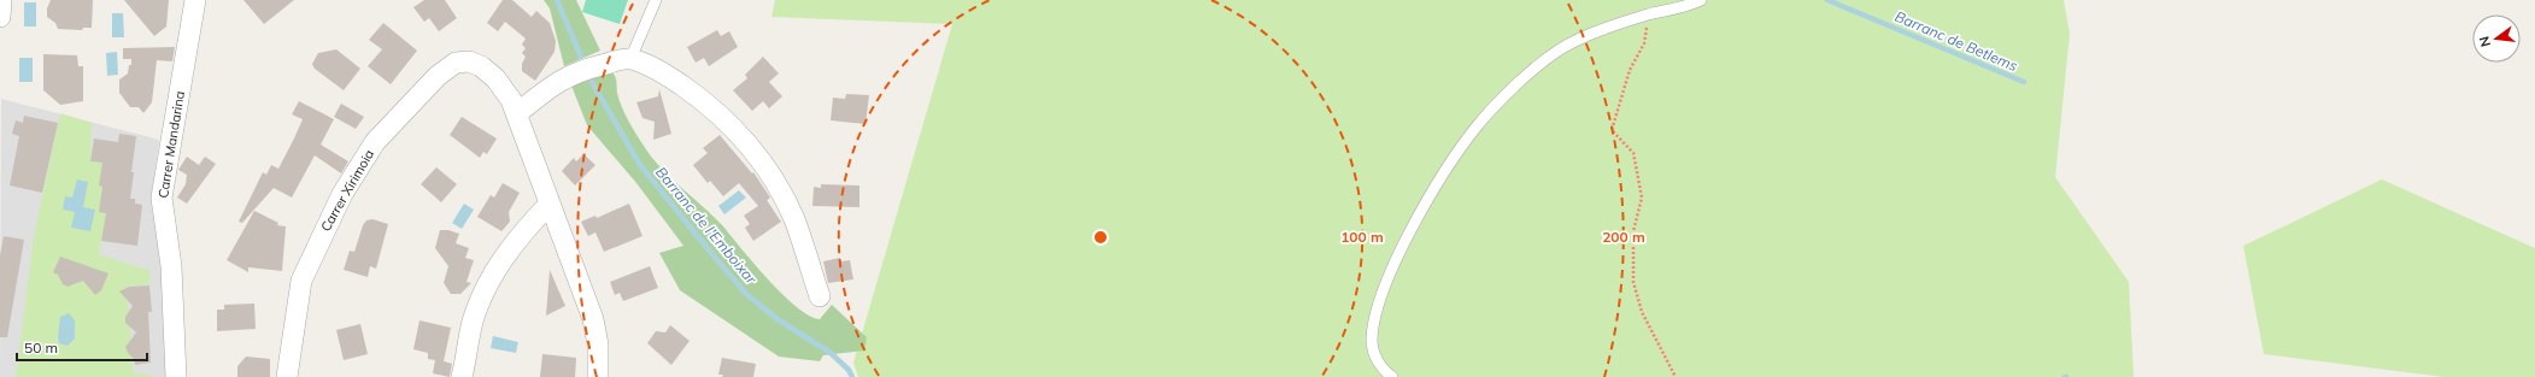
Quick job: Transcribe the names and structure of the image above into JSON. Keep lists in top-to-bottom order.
{
  "streets": {
    "street": ["Carrer Mandarina", "Carrer Xirimoia"]
  },
  "water": ["Barranc de Betlems", "Barranc de l'Emboixar"],
  "scale_bar": "50 m",
  "north": "left",
  "rings": ["100 m", "200 m"]
}
